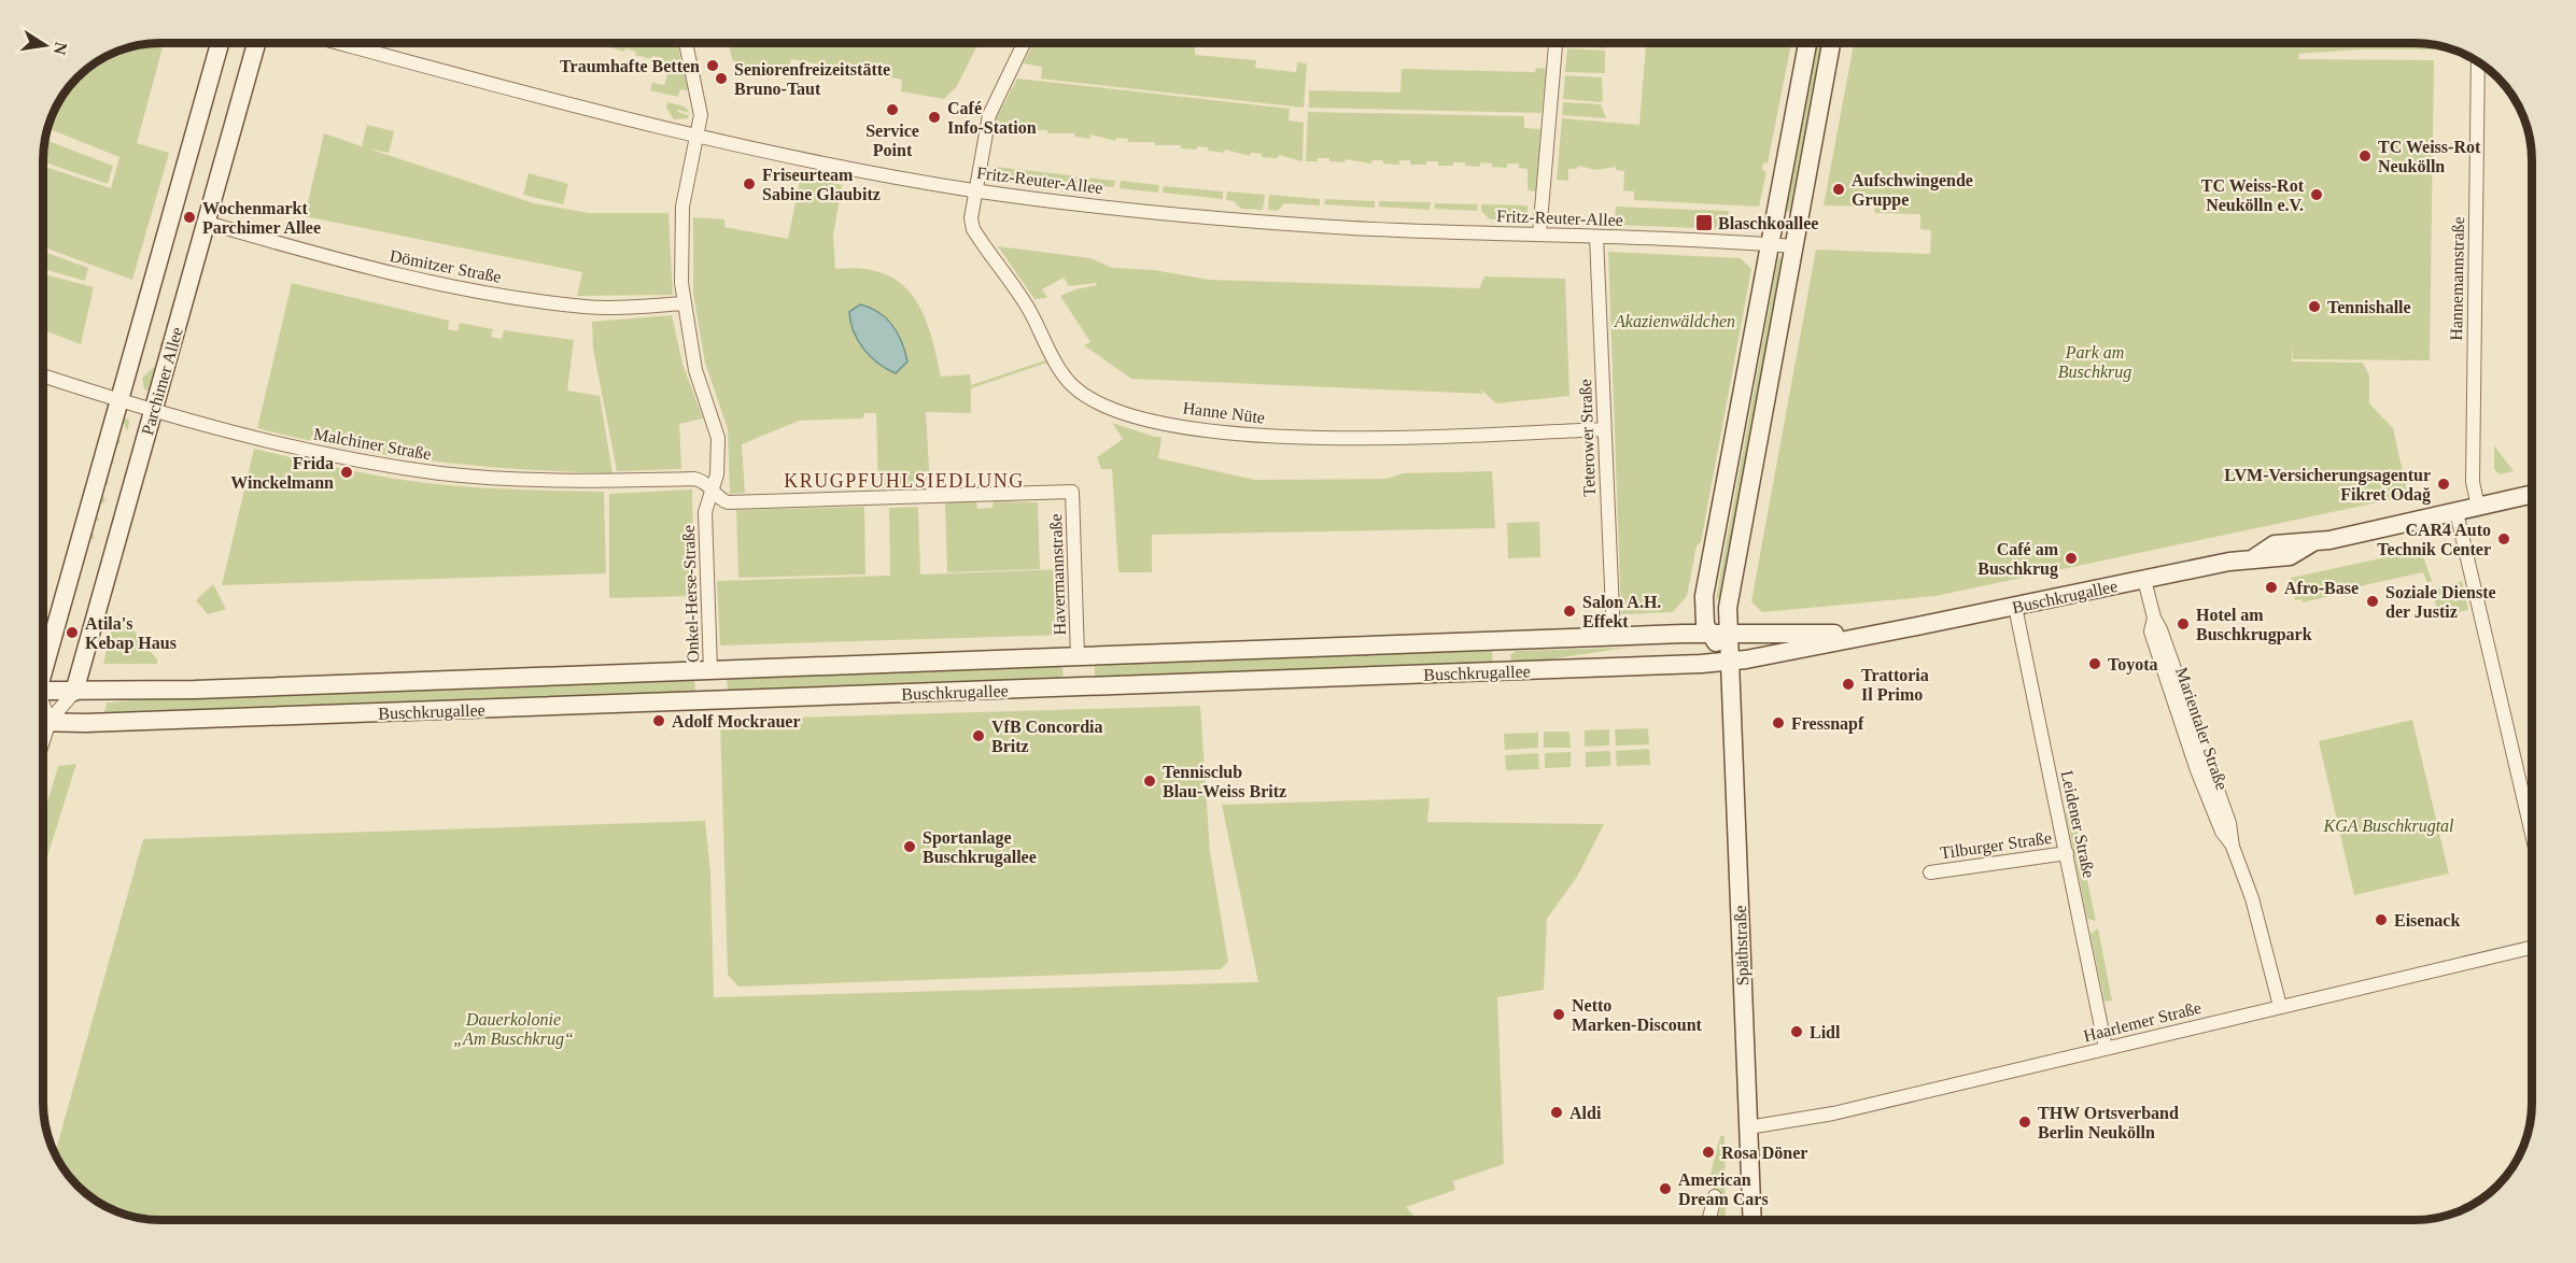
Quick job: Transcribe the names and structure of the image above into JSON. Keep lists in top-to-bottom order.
{
  "streets": {
    "main road": ["Parchimer Allee", "Buschkrugallee", "Späthstraße"],
    "street": [
      "Fritz-Reuter-Allee",
      "Dömitzer Straße",
      "Hannemannstraße",
      "Hanne Nüte",
      "Teterower Straße",
      "Malchiner Straße",
      "Havermannstraße",
      "Onkel-Herse-Straße",
      "Marientaler Straße",
      "Leidener Straße",
      "Tilburger Straße",
      "Haarlemer Straße"
    ]
  },
  "crossings": [
    ["Fritz-Reuter-Allee", "Hanne Nüte"],
    ["Fritz-Reuter-Allee", "Teterower Straße"],
    ["Fritz-Reuter-Allee", "Onkel-Herse-Straße"],
    ["Dömitzer Straße", "Parchimer Allee"],
    ["Dömitzer Straße", "Onkel-Herse-Straße"],
    ["Hannemannstraße", "Buschkrugallee"],
    ["Parchimer Allee", "Malchiner Straße"],
    ["Parchimer Allee", "Buschkrugallee"],
    ["Hanne Nüte", "Teterower Straße"],
    ["Teterower Straße", "Buschkrugallee"],
    ["Malchiner Straße", "Havermannstraße"],
    ["Malchiner Straße", "Onkel-Herse-Straße"],
    ["Havermannstraße", "Buschkrugallee"],
    ["Onkel-Herse-Straße", "Buschkrugallee"],
    ["Buschkrugallee", "Marientaler Straße"],
    ["Buschkrugallee", "Leidener Straße"],
    ["Buschkrugallee", "Späthstraße"],
    ["Marientaler Straße", "Haarlemer Straße"],
    ["Leidener Straße", "Tilburger Straße"],
    ["Leidener Straße", "Haarlemer Straße"],
    ["Späthstraße", "Haarlemer Straße"]
  ],
  "districts": ["KRUGPFUHLSIEDLUNG"],
  "parks": [
    "Akazienwäldchen",
    "Park am Buschkrug",
    "KGA Buschkrugtal",
    "Dauerkolonie „Am Buschkrug“"
  ],
  "places": {
    "other": [
      "Traumhafte Betten",
      "Seniorenfreizeitstätte Bruno-Taut",
      "Service Point",
      "Café Info-Station",
      "TC Weiss-Rot Neukölln",
      "Friseurteam Sabine Glaubitz",
      "Aufschwingende Gruppe",
      "TC Weiss-Rot Neukölln e.V.",
      "Wochenmarkt Parchimer Allee",
      "Tennishalle",
      "Frida Winckelmann",
      "LVM-Versicherungsagentur Fikret Odağ",
      "CAR4 Auto Technik Center",
      "Café am Buschkrug",
      "Afro-Base",
      "Soziale Dienste der Justiz",
      "Salon A.H. Effekt",
      "Hotel am Buschkrugpark",
      "Atila's Kebap Haus",
      "Toyota",
      "Trattoria Il Primo",
      "Adolf Mockrauer",
      "Fressnapf",
      "VfB Concordia Britz",
      "Tennisclub Blau-Weiss Britz",
      "Sportanlage Buschkrugallee",
      "Eisenack",
      "Netto Marken-Discount",
      "Lidl",
      "Aldi",
      "THW Ortsverband Berlin Neukölln",
      "Rosa Döner",
      "American Dream Cars"
    ],
    "transit": ["Blaschkoallee"]
  },
  "north": "right"
}
